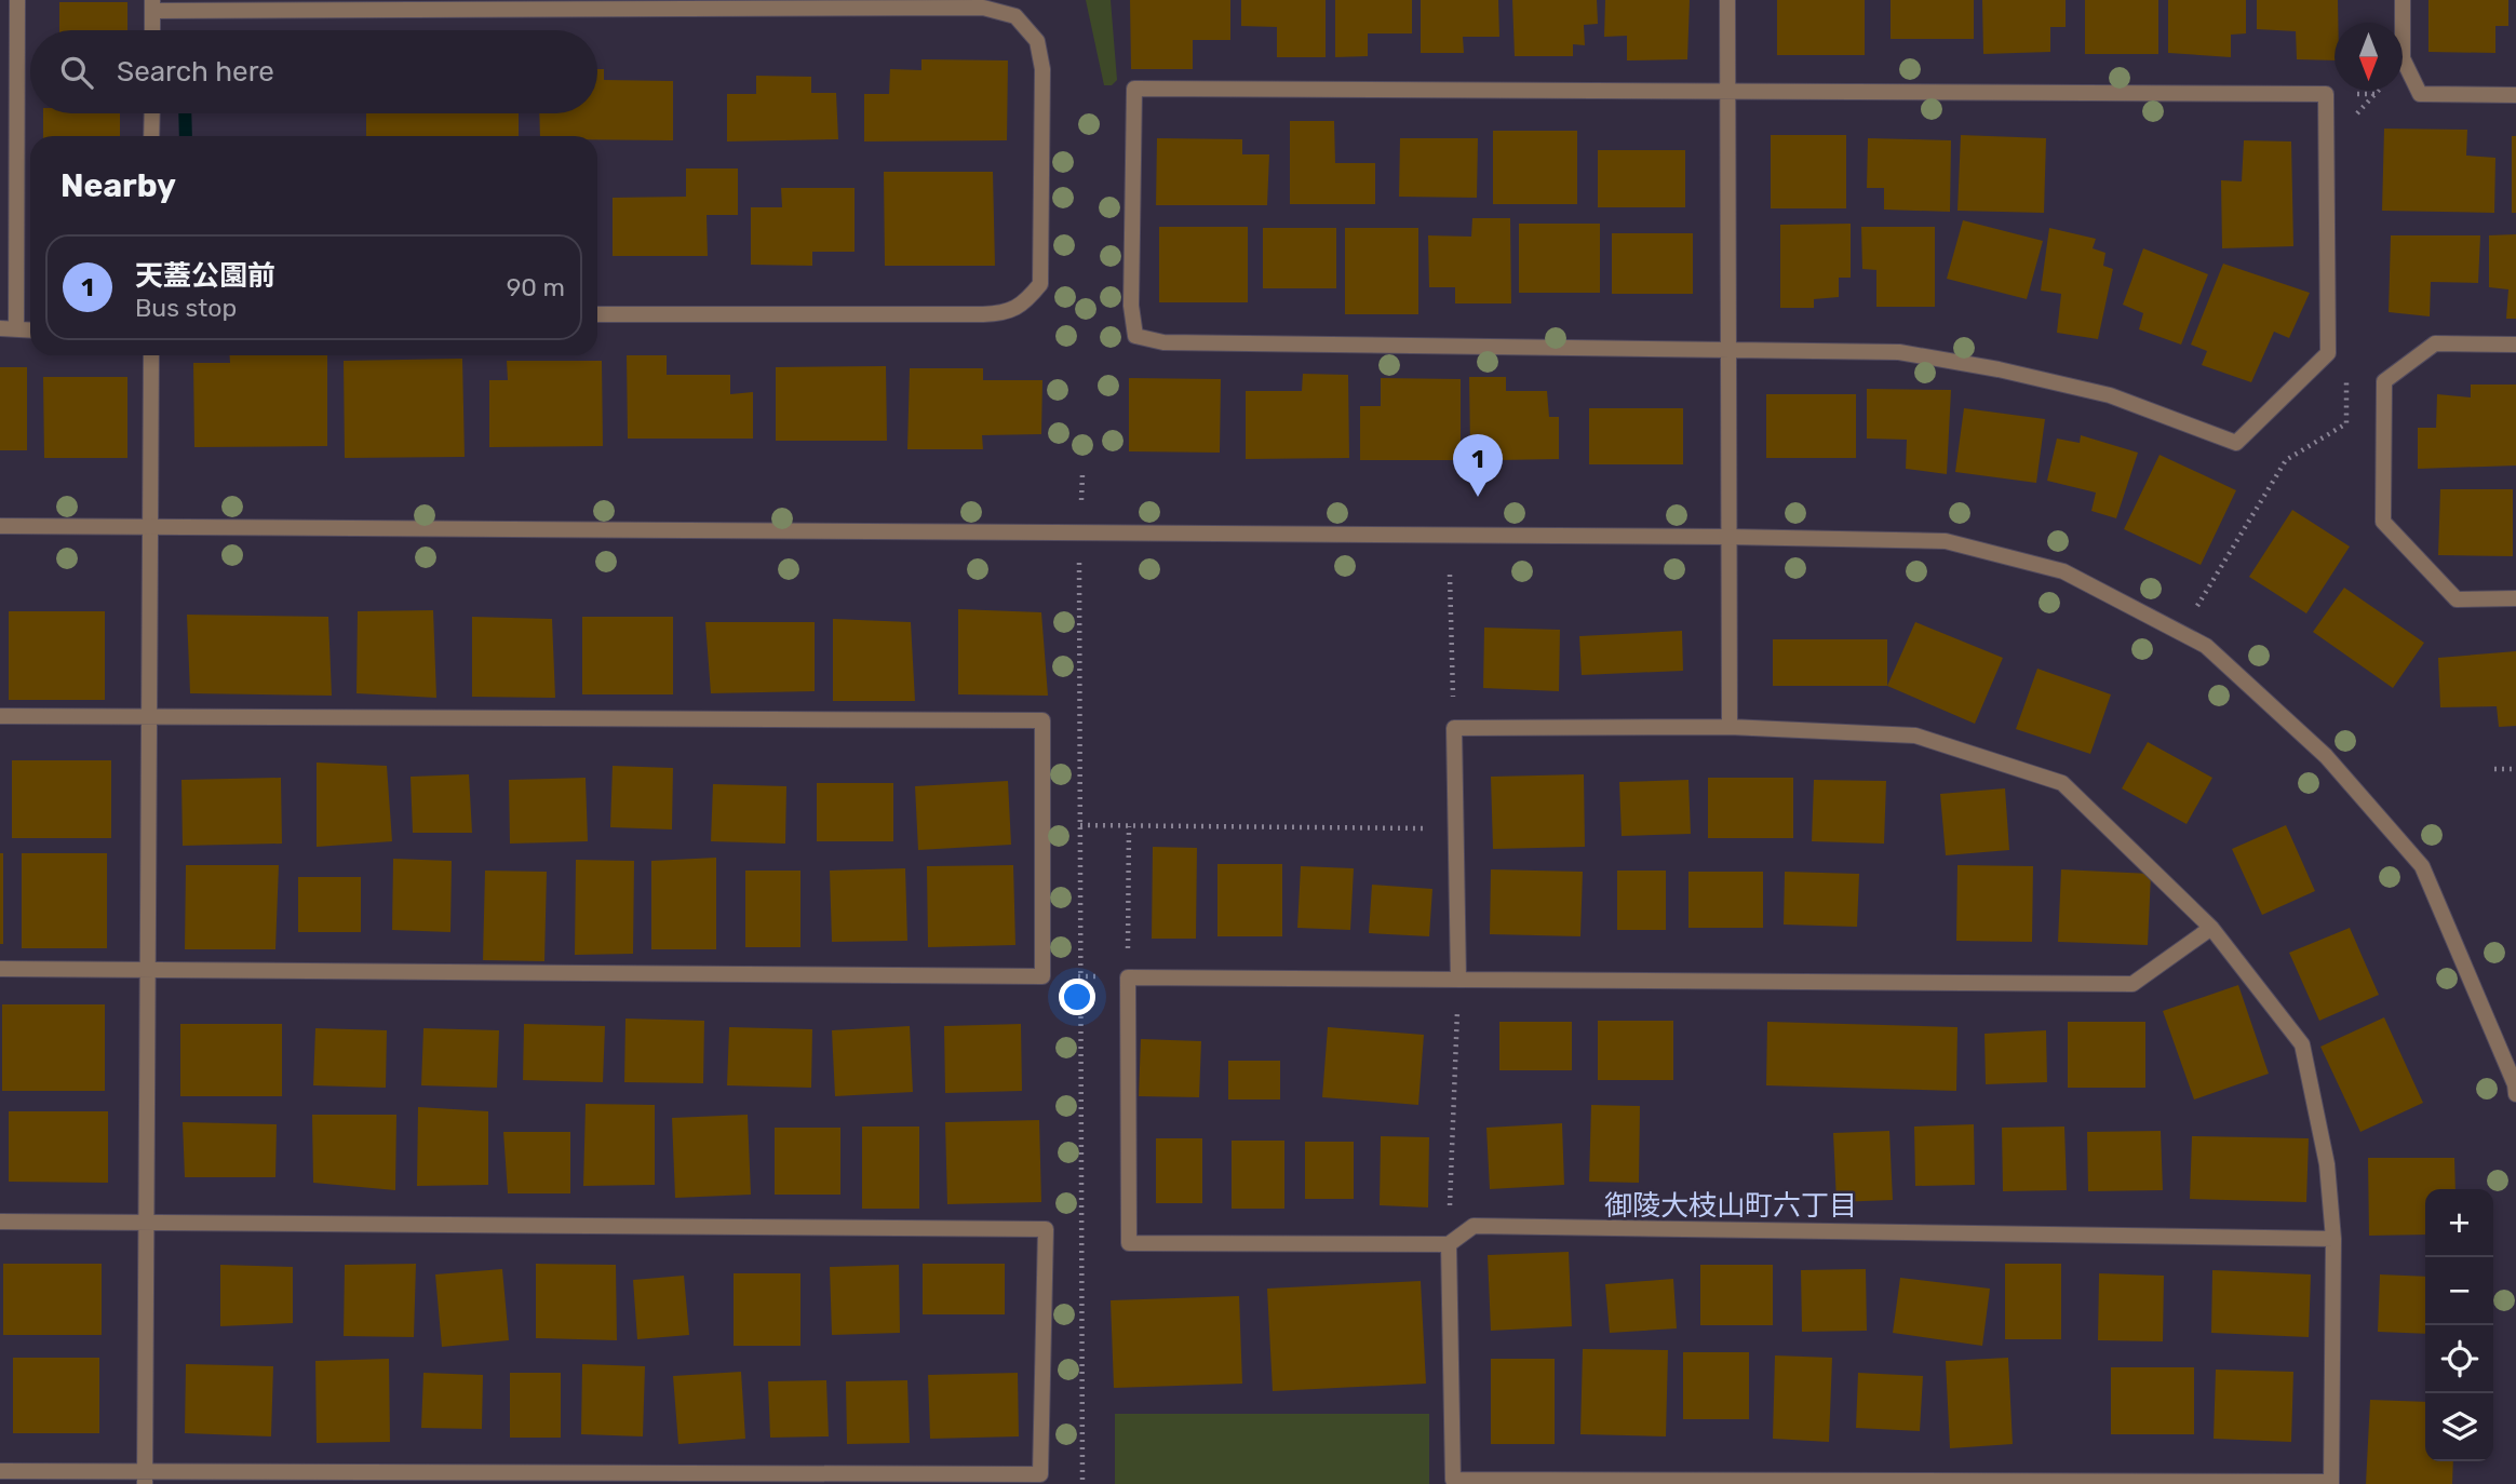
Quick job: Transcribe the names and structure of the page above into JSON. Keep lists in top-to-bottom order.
{
  "districts": ["御陵大枝山町六丁目"],
  "north": "bottom",
  "page": {
    "search": "Search here",
    "heading": "Nearby",
    "list": [
      {
        "mark": "1",
        "name": "天蓋公園前",
        "note": "Bus stop",
        "value": "90 m"
      }
    ],
    "pins": "1",
    "map_buttons": ["+", "−"]
  }
}
